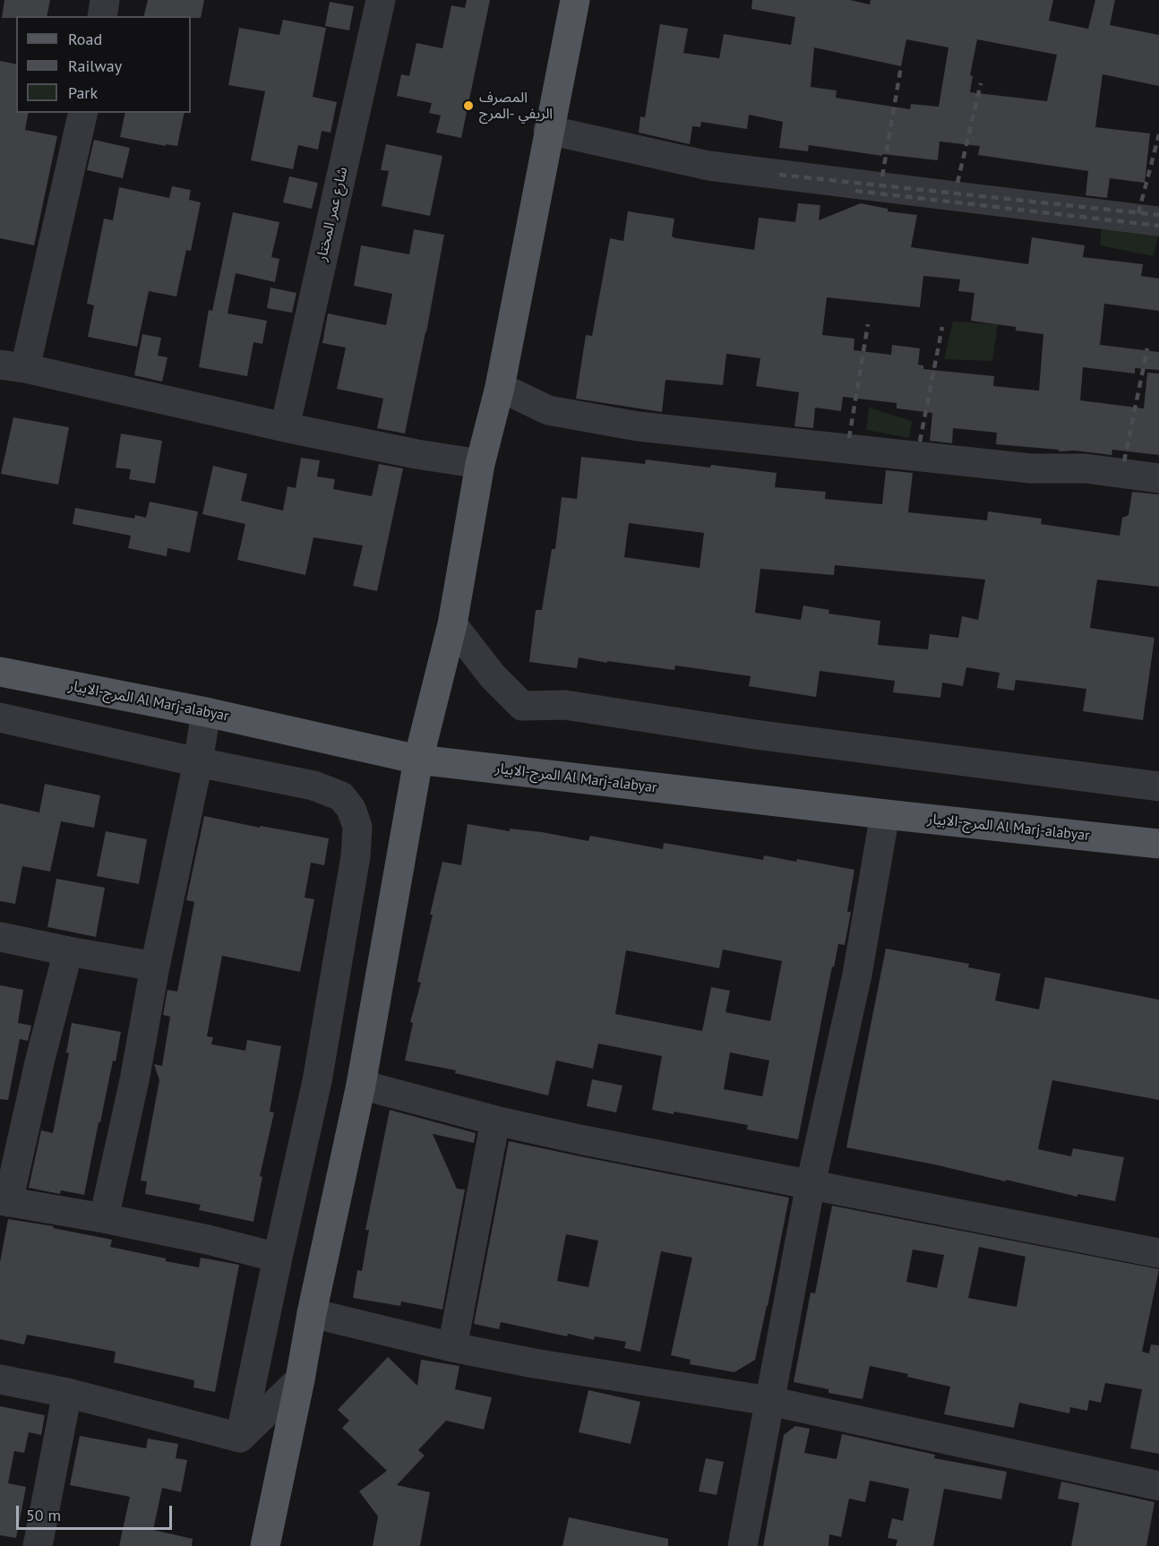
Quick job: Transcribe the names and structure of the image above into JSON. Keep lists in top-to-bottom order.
{
  "streets": {
    "main road": ["المرج-الابيار Al Marj-alabyar"],
    "street": ["شارع عمر المختار"]
  },
  "places": ["المصرف الريفي -المرج"],
  "legend": ["Road", "Railway", "Park"],
  "scale_bar": "50 m"
}
